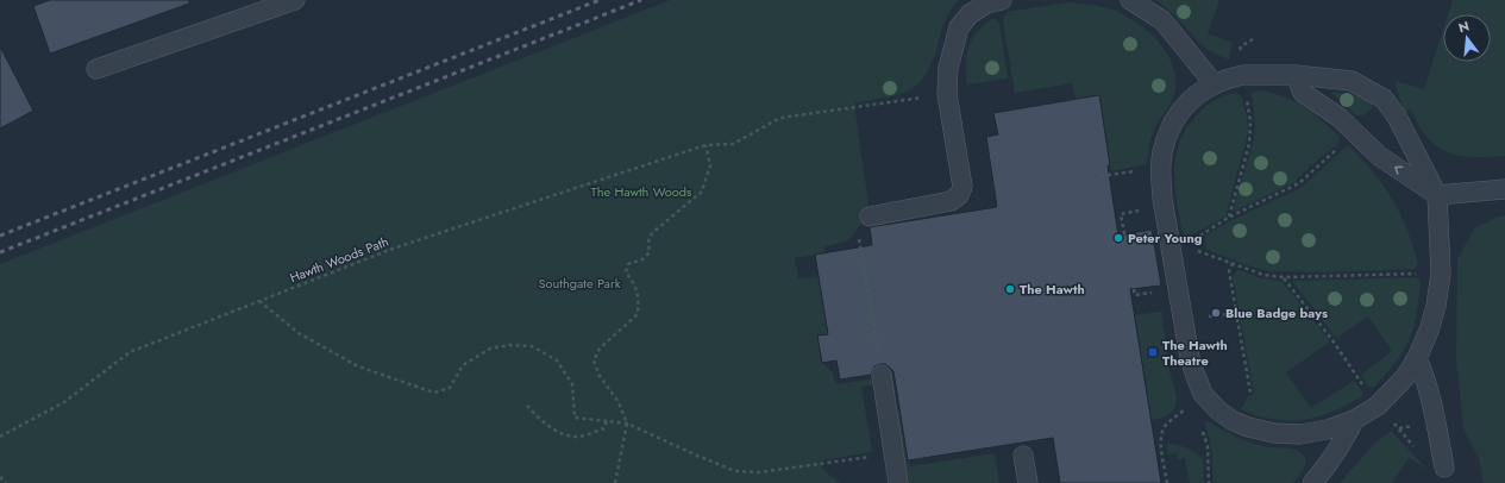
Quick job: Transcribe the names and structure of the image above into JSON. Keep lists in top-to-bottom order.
{
  "streets": {
    "path": ["Hawth Woods Path"]
  },
  "parks": ["The Hawth Woods", "Southgate Park"],
  "places": {
    "other": ["Peter Young", "The Hawth", "Blue Badge bays"],
    "transit": ["The Hawth Theatre"]
  },
  "north": "top"
}
